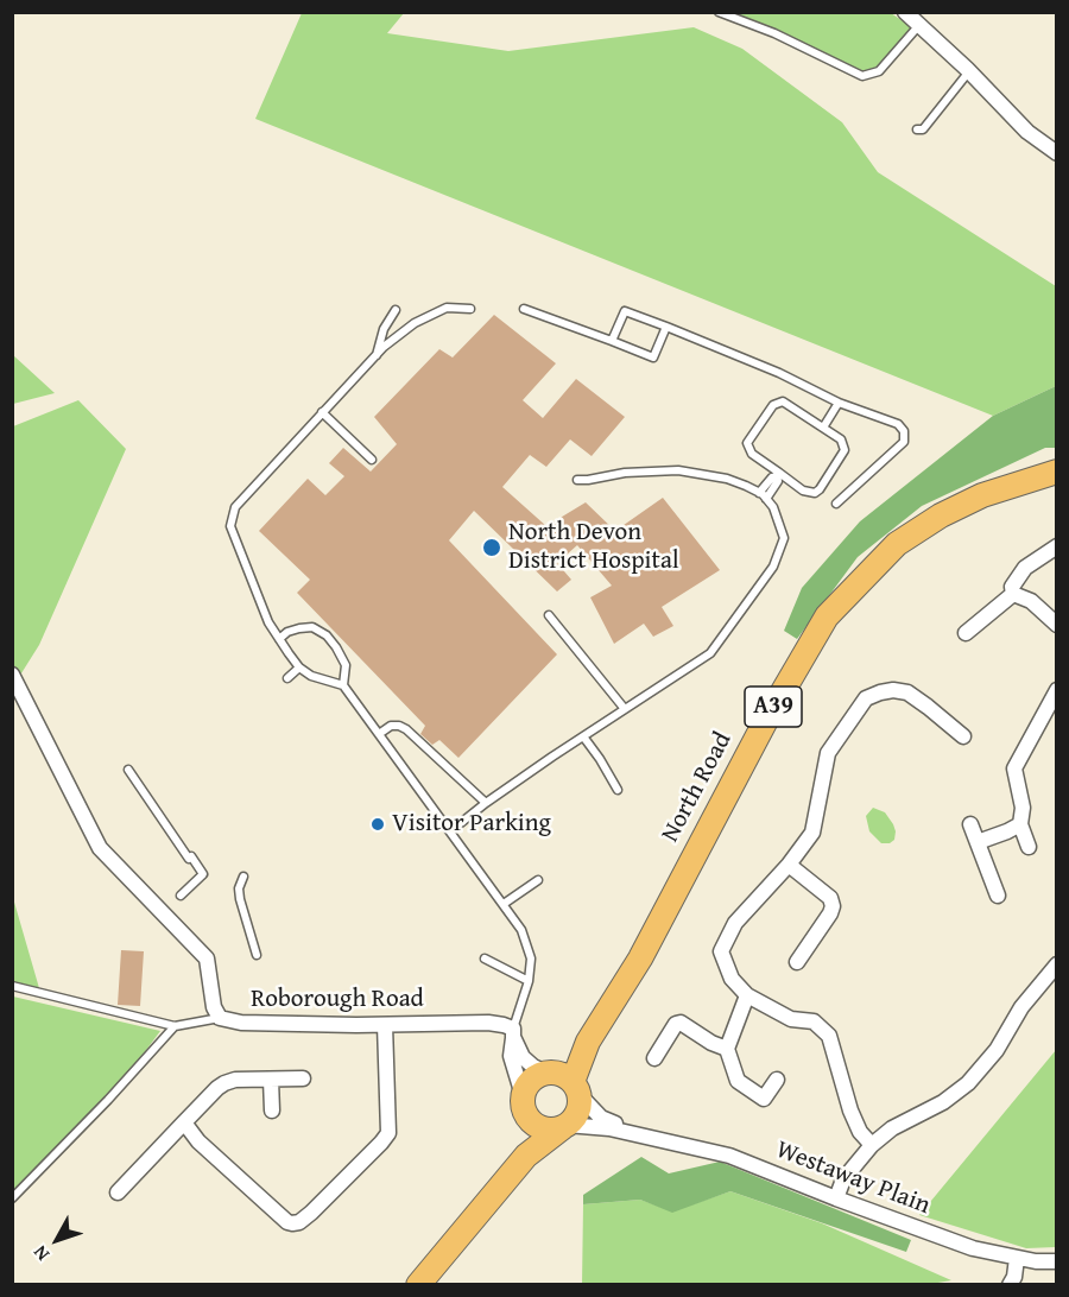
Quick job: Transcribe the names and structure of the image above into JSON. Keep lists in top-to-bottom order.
{
  "streets": {
    "main road": ["A39", "North Road"],
    "street": ["Roborough Road", "Westaway Plain"]
  },
  "crossings": [
    ["North Road", "Westaway Plain"]
  ],
  "places": ["North Devon District Hospital", "Visitor Parking"],
  "north": "bottom left"
}
